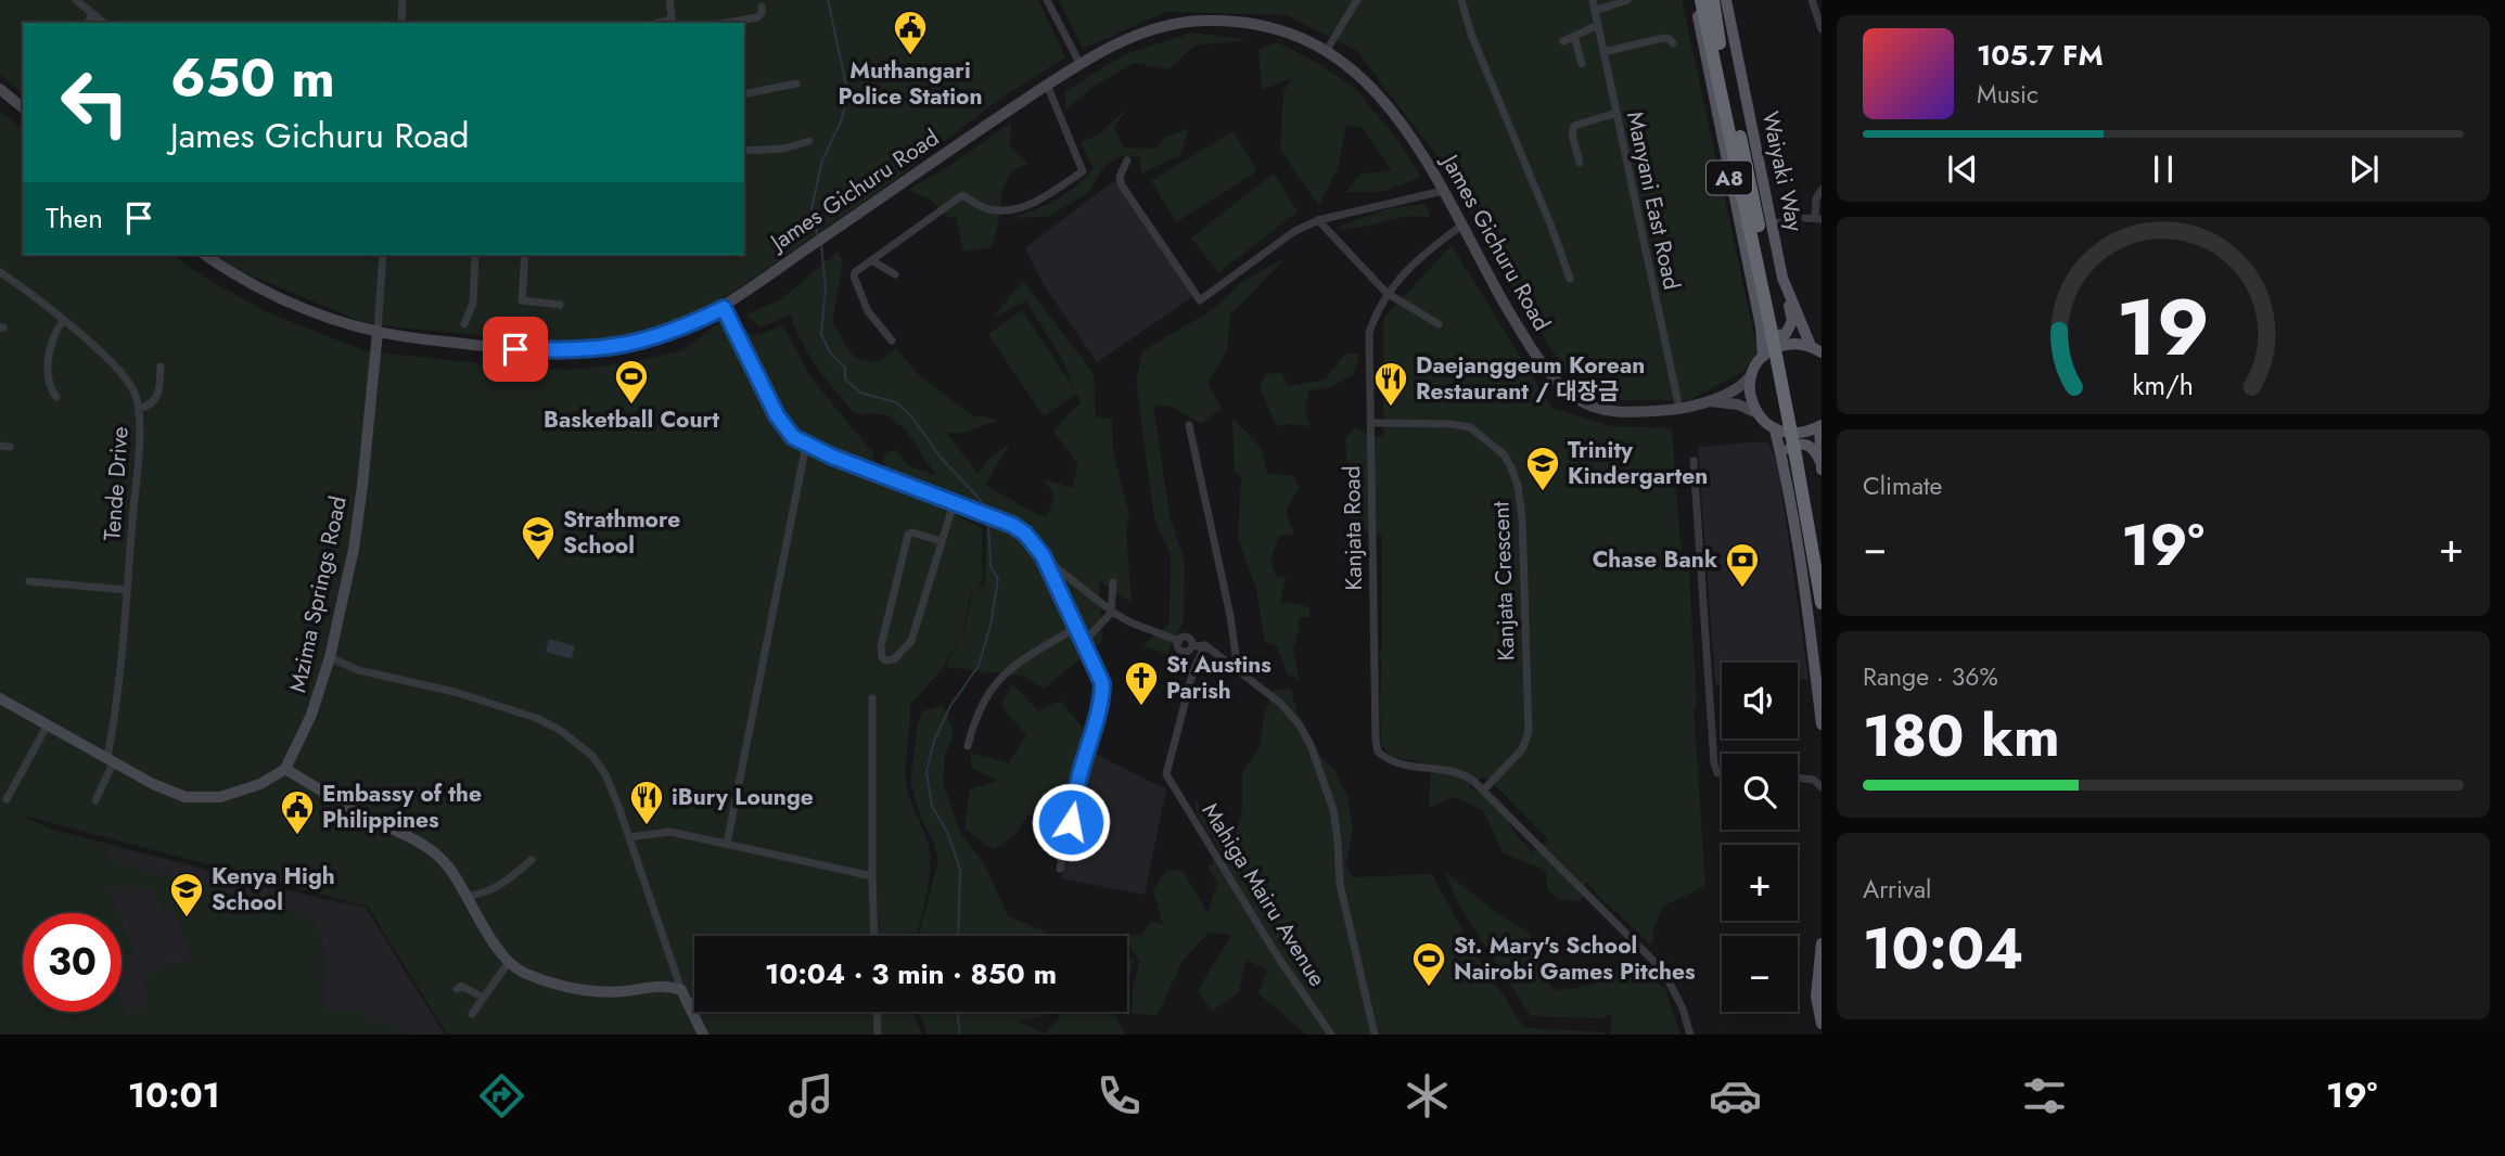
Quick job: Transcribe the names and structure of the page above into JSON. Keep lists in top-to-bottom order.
{
  "streets": {
    "highway": ["A8"],
    "main road": ["Waiyaki Way", "James Gichuru Road", "Mzima Springs Road"],
    "street": [
      "Manyani East Road",
      "Tende Drive",
      "Kanjata Road",
      "Kanjata Crescent",
      "Mahiga Mairu Avenue"
    ]
  },
  "crossings": [
    ["James Gichuru Road", "Manyani East Road"],
    ["James Gichuru Road", "Kanjata Road"],
    ["James Gichuru Road", "Mzima Springs Road"],
    ["Kanjata Road", "Kanjata Crescent"]
  ],
  "places": {
    "public building": ["Muthangari Police Station", "Embassy of the Philippines"],
    "sports": ["Basketball Court", "St. Mary's School Nairobi Games Pitches"],
    "restaurant": ["Daejanggeum Korean Restaurant / 대장금", "iBury Lounge"],
    "school or university": ["Trinity Kindergarten", "Strathmore School", "Kenya High School"],
    "bank": ["Chase Bank"],
    "church": ["St Austins Parish"]
  },
  "page": {
    "turn": ["650 m", "James Gichuru Road"],
    "song": ["105.7 FM", "Music"],
    "then": "Then",
    "tile": [
      "Climate",
      ["Range · 36%", "180 km"],
      ["Arrival", "10:04"]
    ],
    "heat": ["−", "19°", "+"],
    "map_buttons": ["+", "−"],
    "limit": "30",
    "trip": "10:04 · 3 min · 850 m",
    "tabs": ["10:01", "19°"],
    "gauge": ["19", "km/h"]
  }
}
